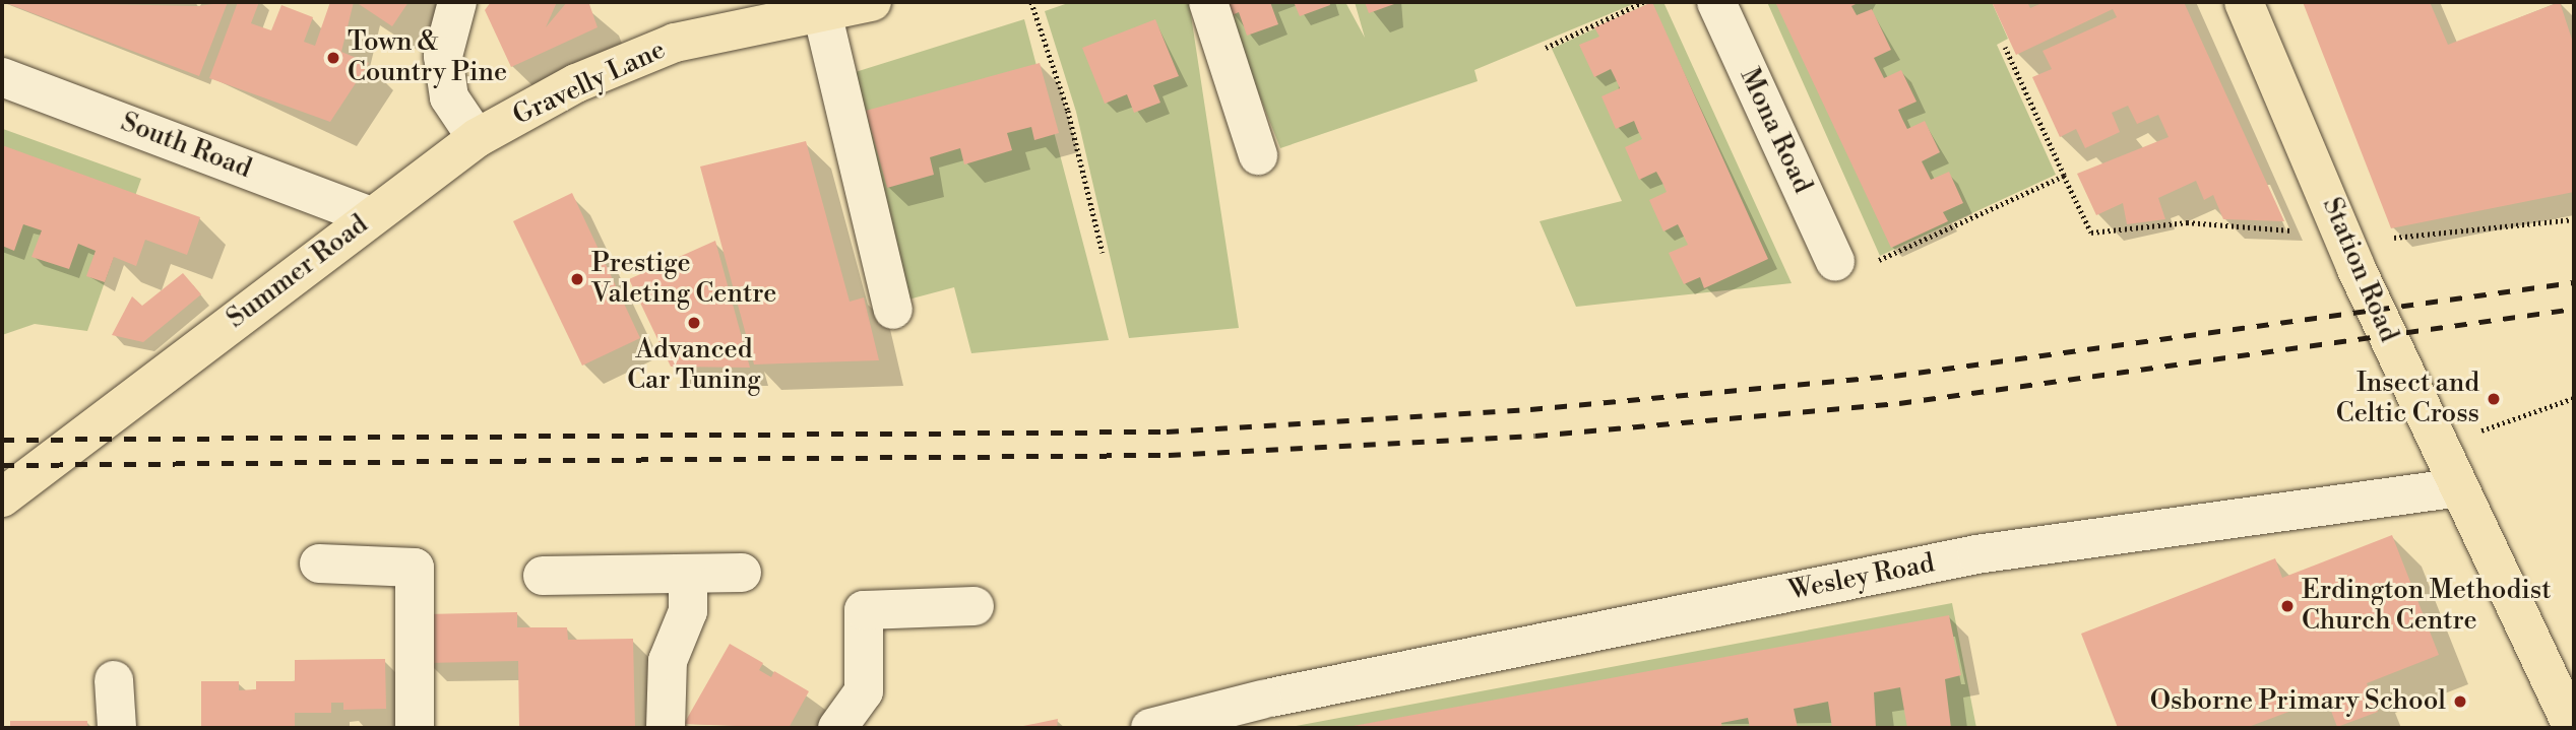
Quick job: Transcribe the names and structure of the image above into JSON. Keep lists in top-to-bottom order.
{
  "streets": {
    "main road": ["Gravelly Lane", "Station Road", "Summer Road"],
    "street": ["Mona Road", "South Road", "Wesley Road"]
  },
  "crossings": [
    ["Gravelly Lane", "Summer Road"],
    ["South Road", "Summer Road"],
    ["Station Road", "Wesley Road"]
  ],
  "places": [
    "Town & Country Pine",
    "Prestige Valeting Centre",
    "Advanced Car Tuning",
    "Insect and Celtic Cross",
    "Erdington Methodist Church Centre",
    "Osborne Primary School"
  ]
}
